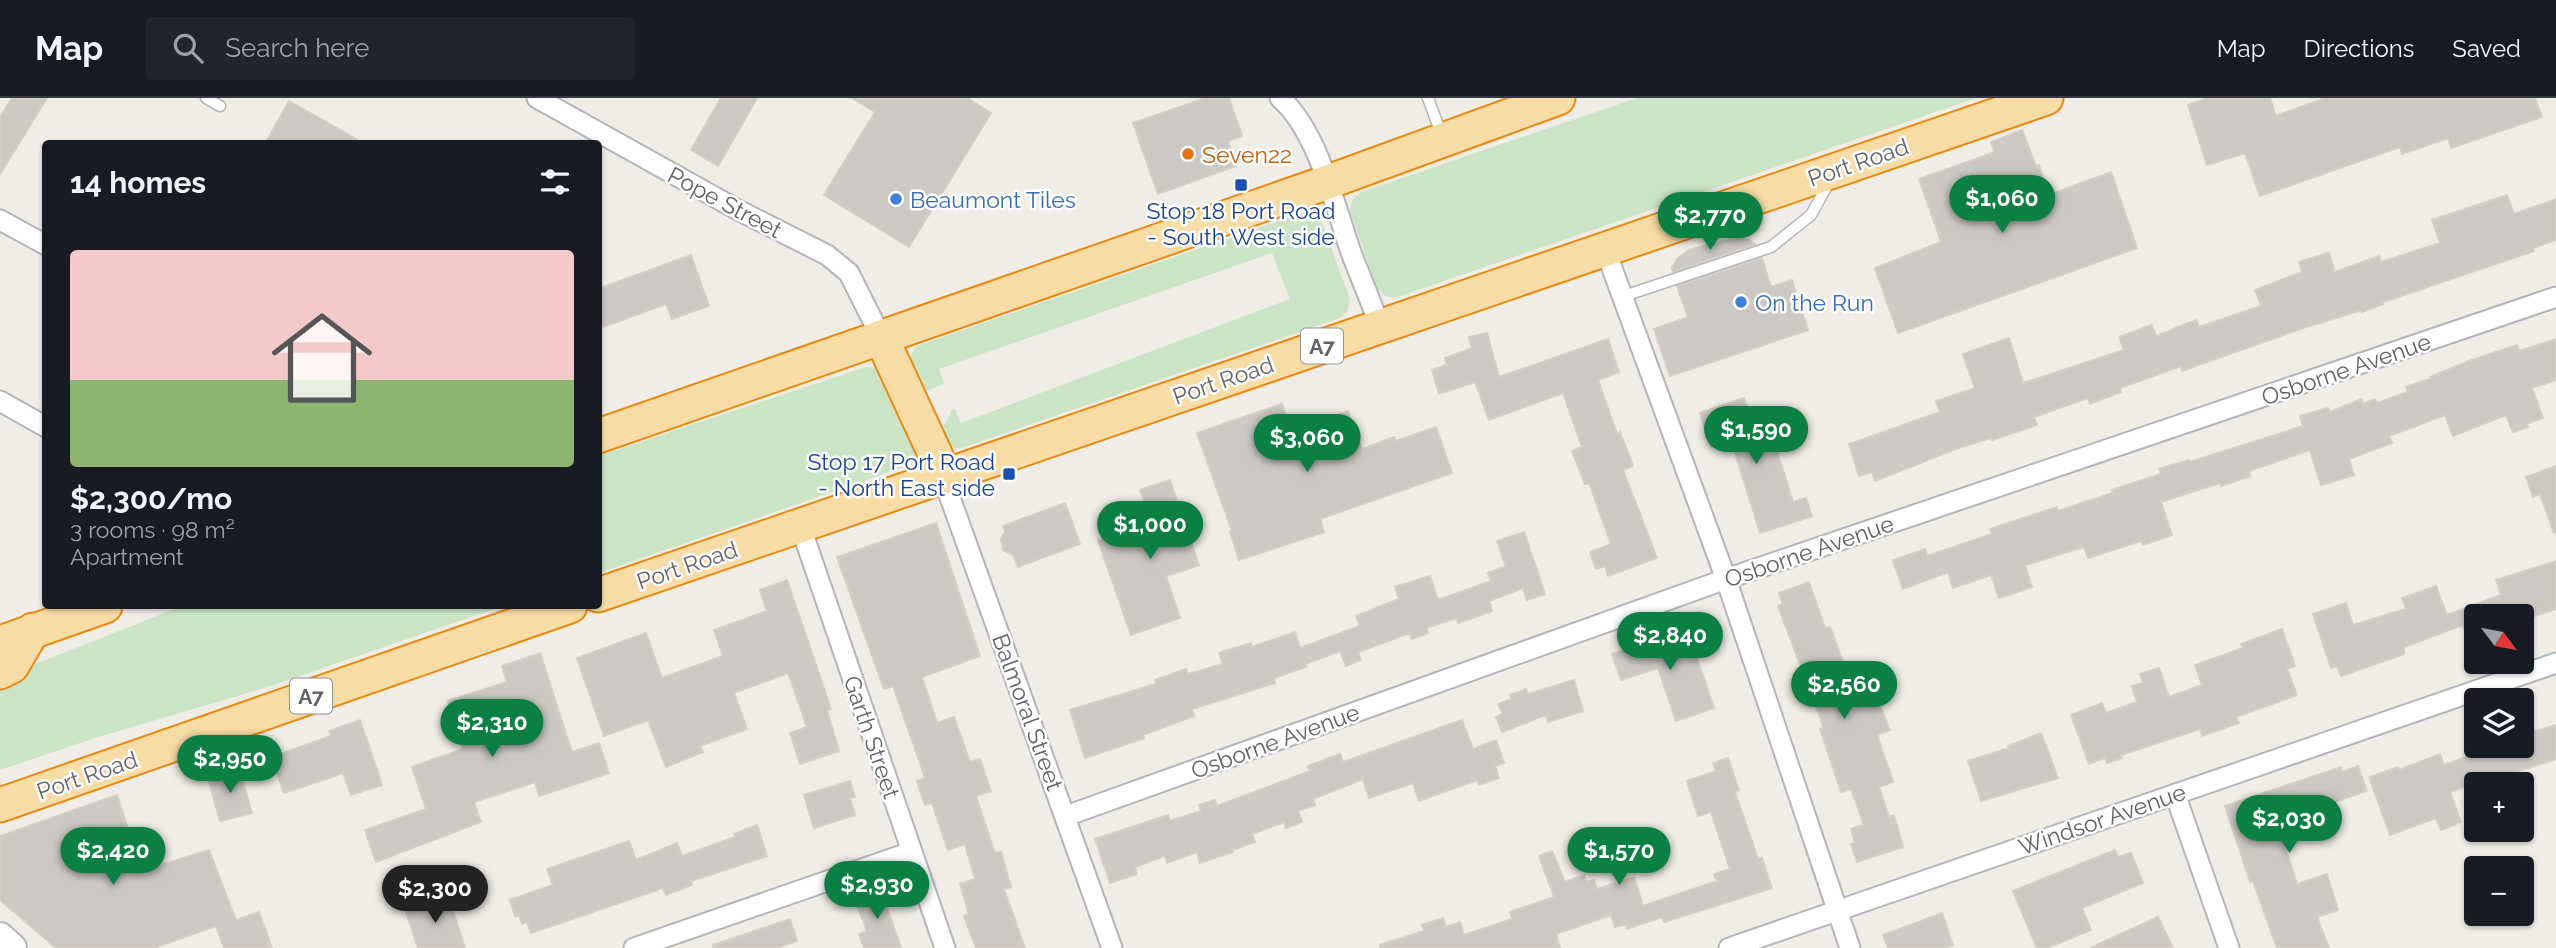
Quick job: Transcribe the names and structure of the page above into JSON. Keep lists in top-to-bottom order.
{
  "streets": {
    "highway": ["Port Road", "A7"],
    "street": [
      "Pope Street",
      "Osborne Avenue",
      "Balmoral Street",
      "Garth Street",
      "Windsor Avenue"
    ]
  },
  "crossings": [
    ["Port Road", "Balmoral Street"],
    ["Port Road", "Garth Street"],
    ["Osborne Avenue", "Balmoral Street"]
  ],
  "places": {
    "other": ["Seven22", "Beaumont Tiles", "On the Run"],
    "transit": ["Stop 18 Port Road - South West side", "Stop 17 Port Road - North East side"]
  },
  "north": "bottom right",
  "page": {
    "header": "Map",
    "search": "Search here",
    "nav": ["Map", "Directions", "Saved"],
    "heading": "14 homes",
    "price": [
      "$1,060",
      "$2,770",
      "$1,590",
      "$3,060",
      "$1,000",
      "$2,840",
      "$2,560",
      "$2,310",
      "$2,950",
      "$2,030",
      "$2,420",
      "$1,570",
      "$2,930",
      "$2,300"
    ],
    "list": [
      {
        "name": "$2,300/mo",
        "note": "3 rooms · 98 m² · Apartment"
      }
    ],
    "map_buttons": ["+", "−"]
  }
}
